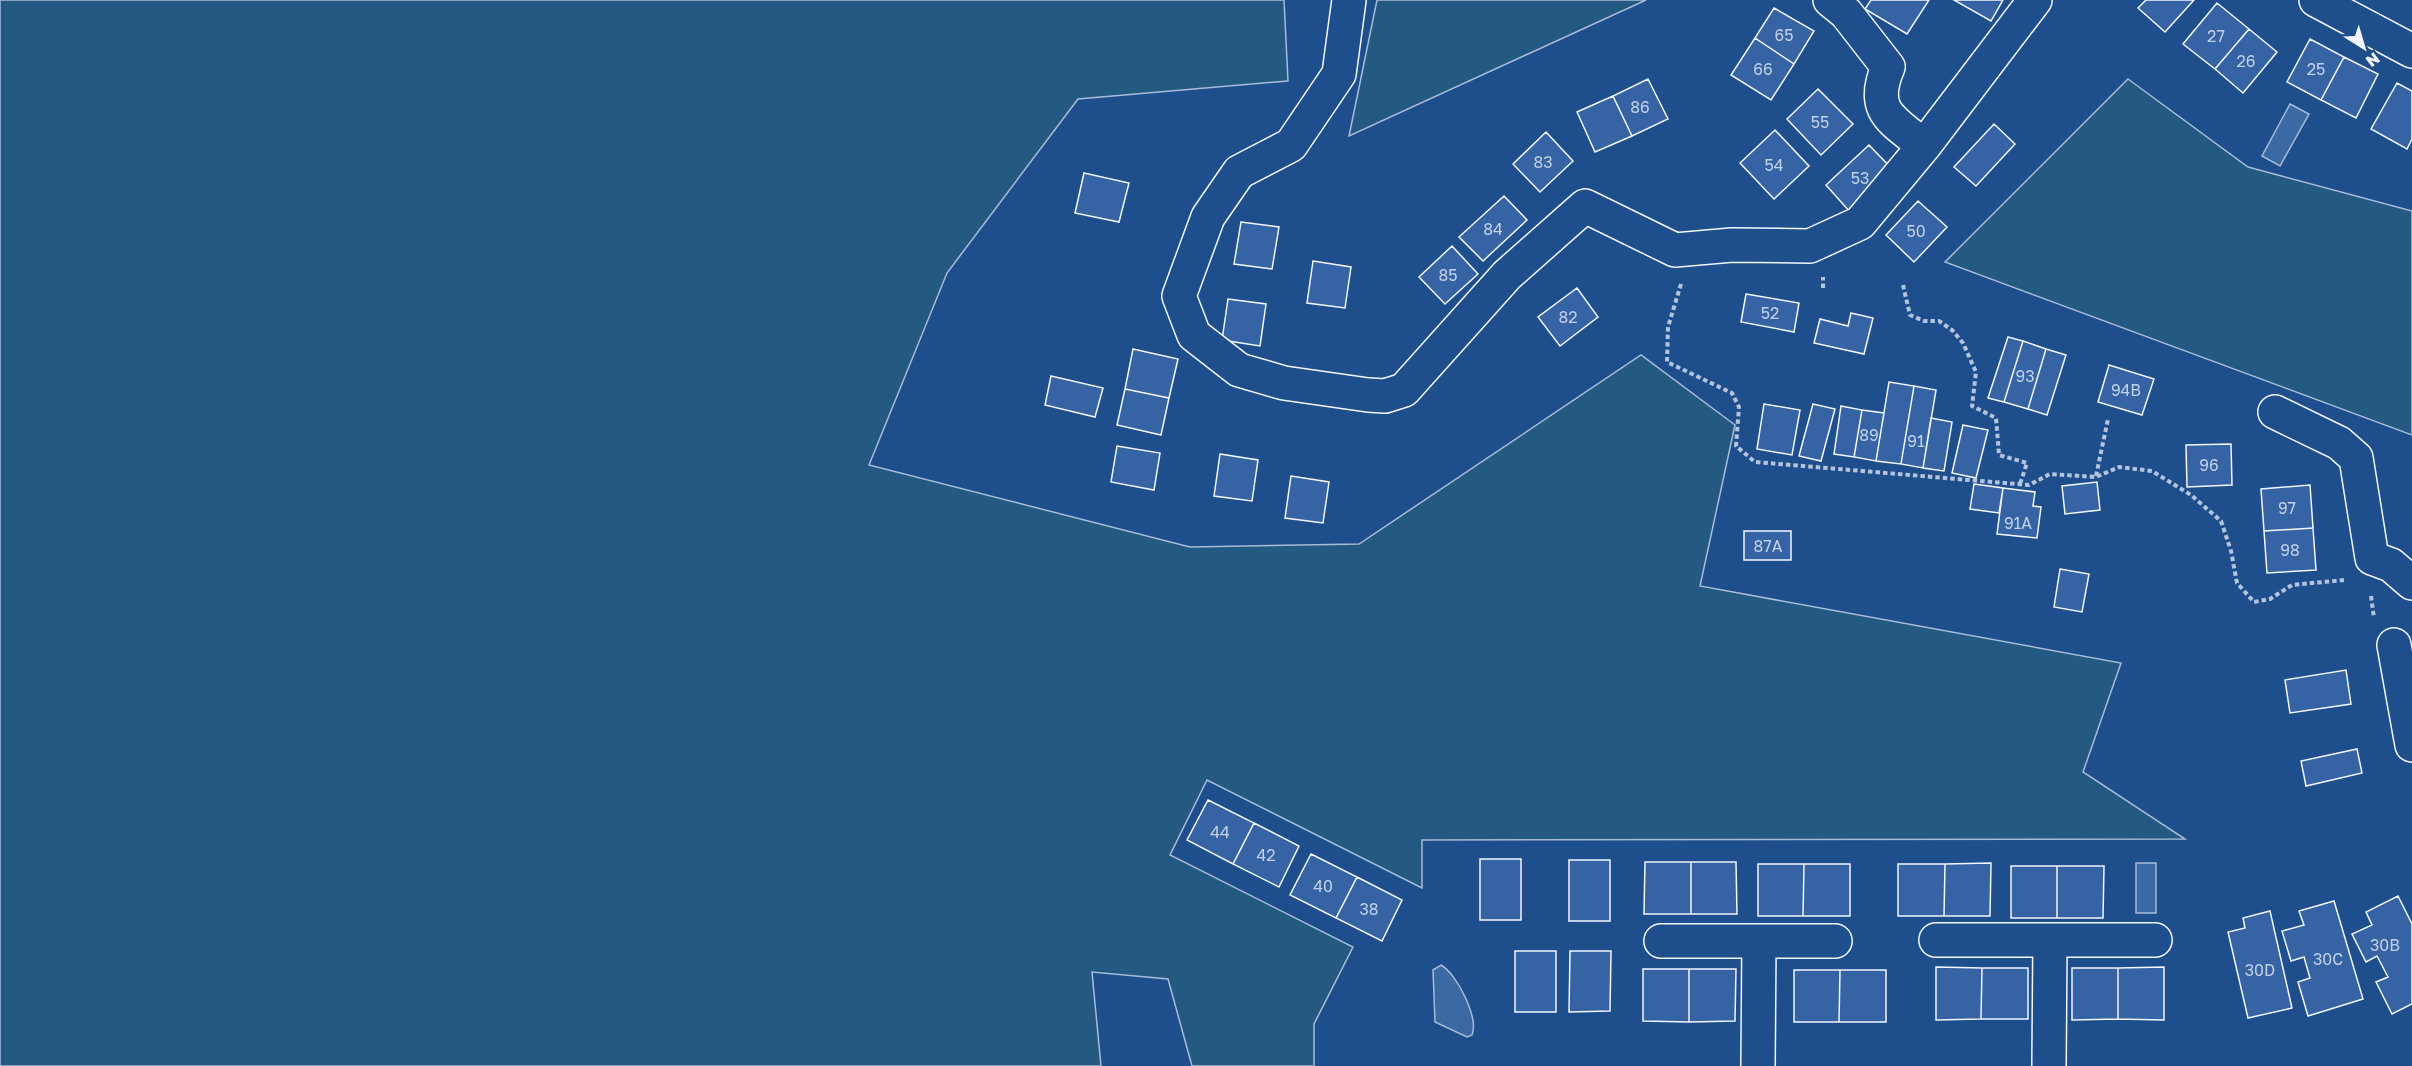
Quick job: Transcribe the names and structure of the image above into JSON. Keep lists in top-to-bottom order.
{
  "house_numbers": [
    "65",
    "27",
    "26",
    "66",
    "25",
    "86",
    "55",
    "83",
    "54",
    "53",
    "84",
    "50",
    "85",
    "52",
    "82",
    "93",
    "94B",
    "89",
    "91",
    "96",
    "97",
    "91A",
    "87A",
    "98",
    "44",
    "42",
    "40",
    "38",
    "30B",
    "30C",
    "30D"
  ],
  "north": "bottom right"
}
